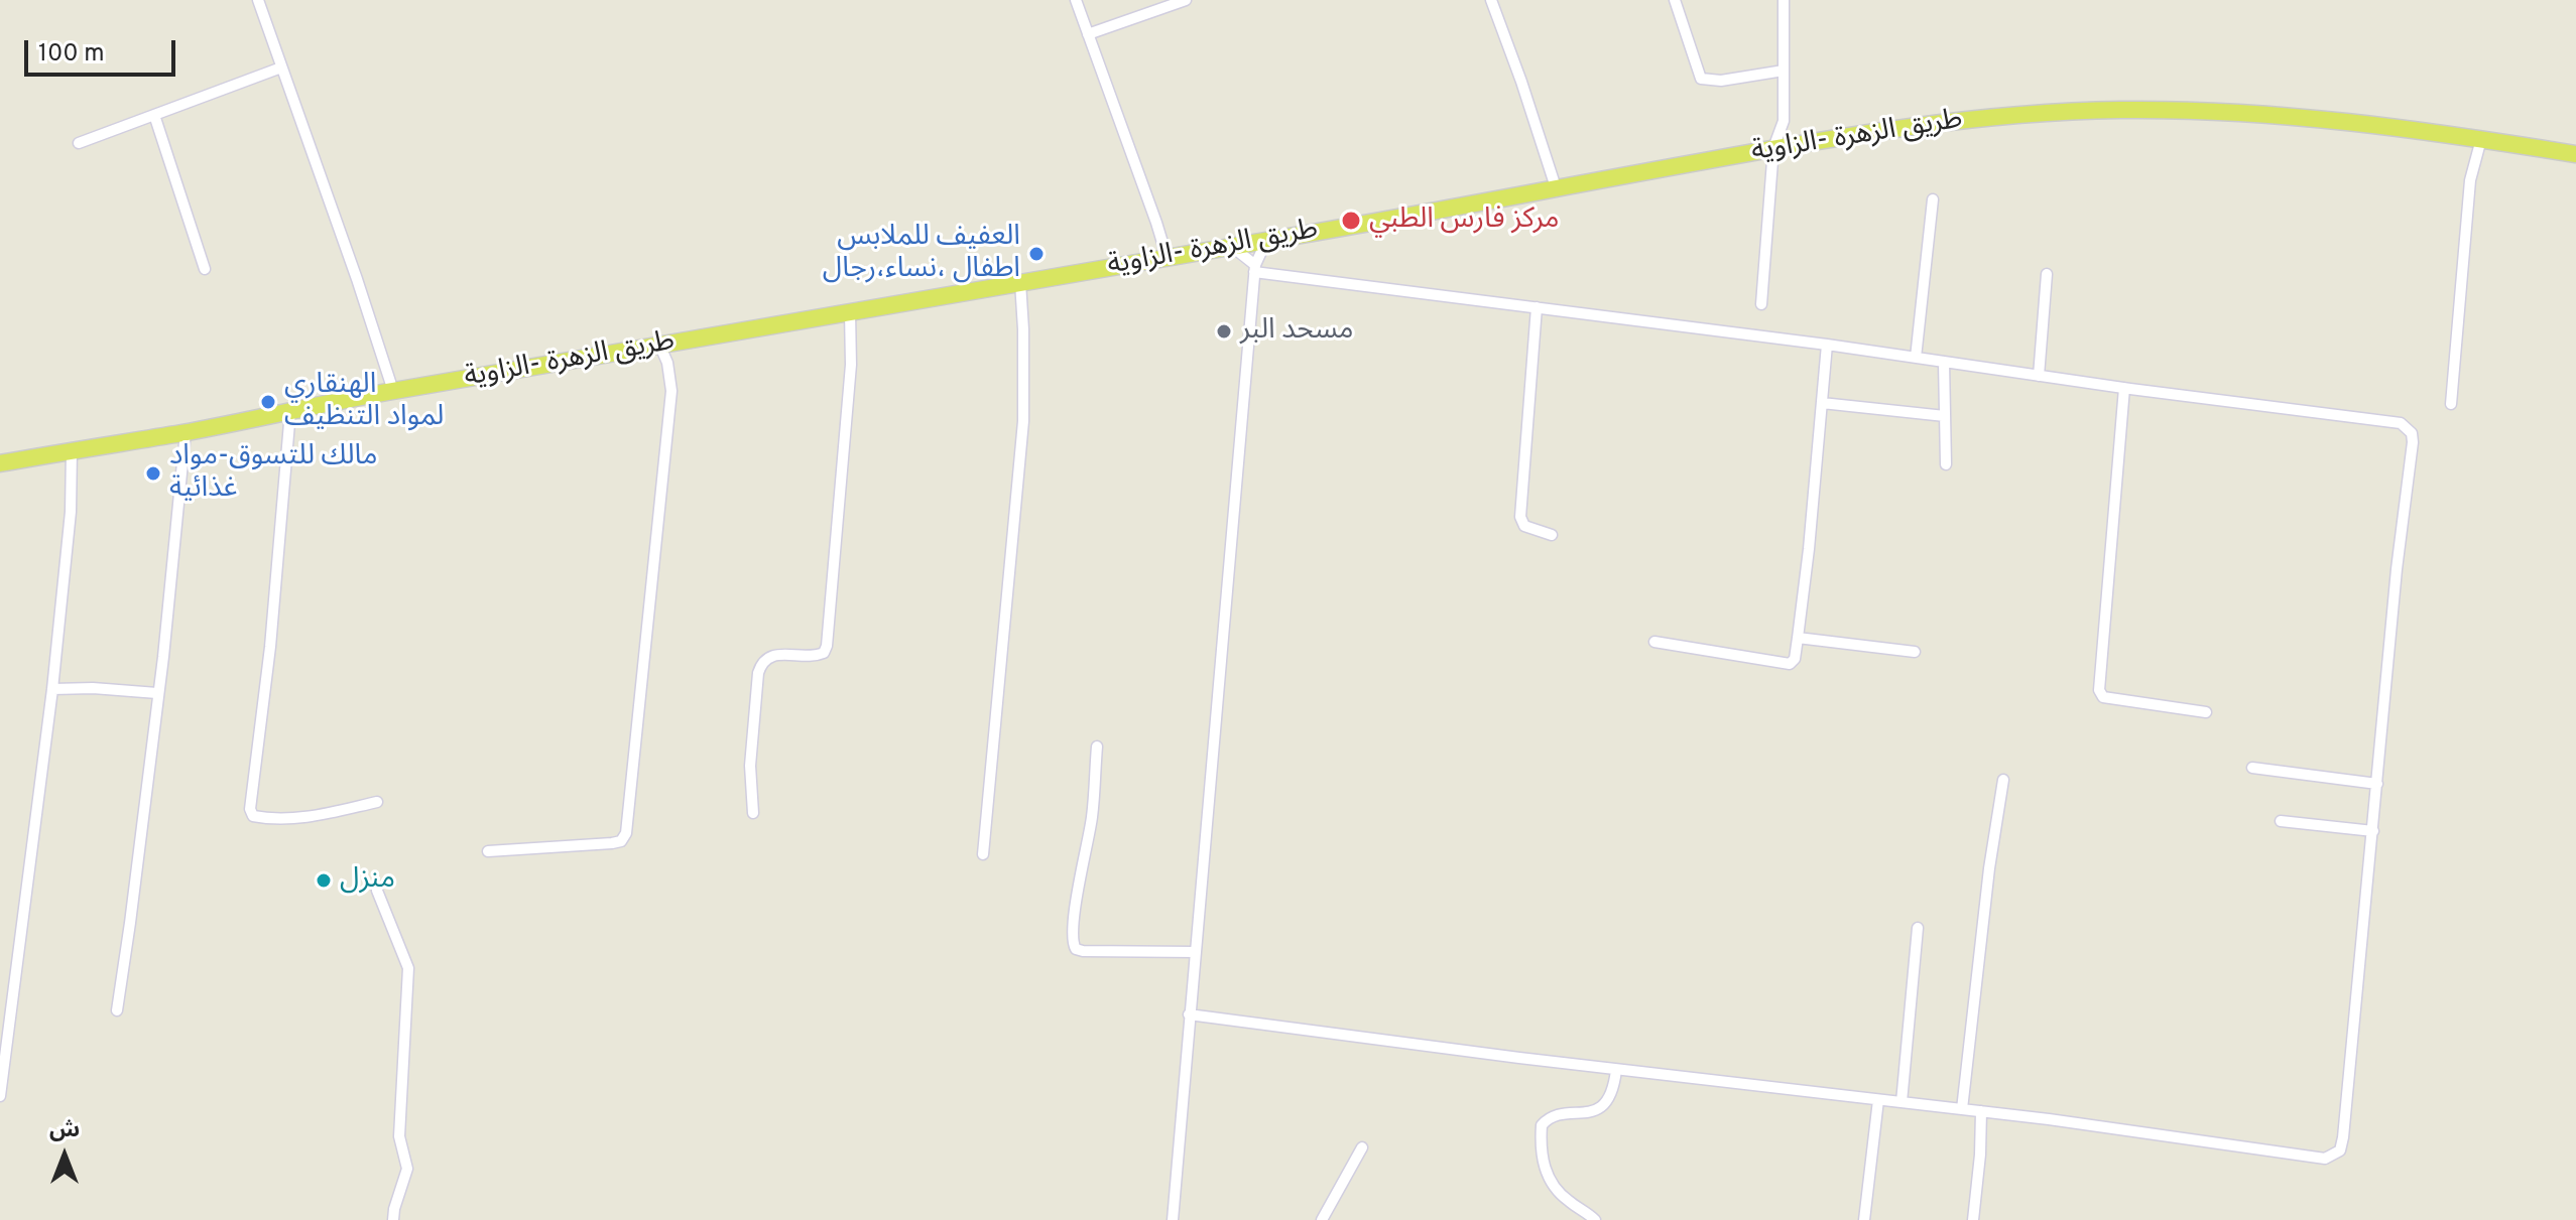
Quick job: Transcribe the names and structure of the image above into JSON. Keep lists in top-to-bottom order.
{
  "streets": {
    "main road": ["طريق الزهرة -الزاوية"]
  },
  "places": [
    "مركز فارس الطبي",
    "العفيف للملابس اطفال ،نساء،رجال",
    "مسحد البر",
    "الهنقاري لمواد التنظيف",
    "مالك للتسوق-مواد غذائية",
    "منزل"
  ],
  "scale_bar": "100 m",
  "north": "top"
}
